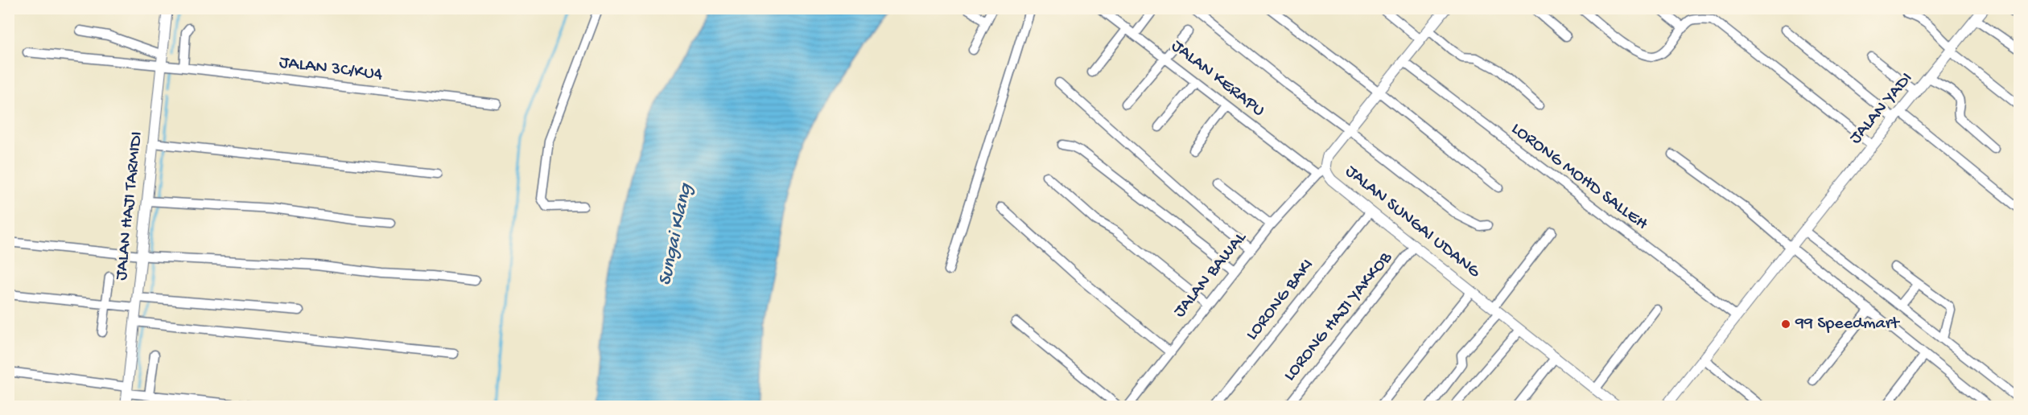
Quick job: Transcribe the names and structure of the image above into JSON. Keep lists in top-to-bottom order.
{
  "streets": {
    "street": [
      "JALAN 3C/KU4",
      "JALAN KERAPU",
      "JALAN YADI",
      "LORONG MOHD SALLEH",
      "JALAN HAJI TARMIDI",
      "JALAN SUNGAI UDANG",
      "JALAN BAWAL",
      "LORONG BAKI",
      "LORONG HAJI YAKKOB"
    ]
  },
  "crossings": [
    ["JALAN 3C/KU4", "JALAN HAJI TARMIDI"],
    ["JALAN KERAPU", "JALAN SUNGAI UDANG"],
    ["JALAN KERAPU", "JALAN BAWAL"],
    ["JALAN YADI", "LORONG MOHD SALLEH"],
    ["LORONG MOHD SALLEH", "JALAN SUNGAI UDANG"],
    ["JALAN SUNGAI UDANG", "JALAN BAWAL"],
    ["JALAN SUNGAI UDANG", "LORONG BAKI"],
    ["JALAN SUNGAI UDANG", "LORONG HAJI YAKKOB"]
  ],
  "water": ["Sungai Klang"],
  "places": ["99 Speedmart"]
}
